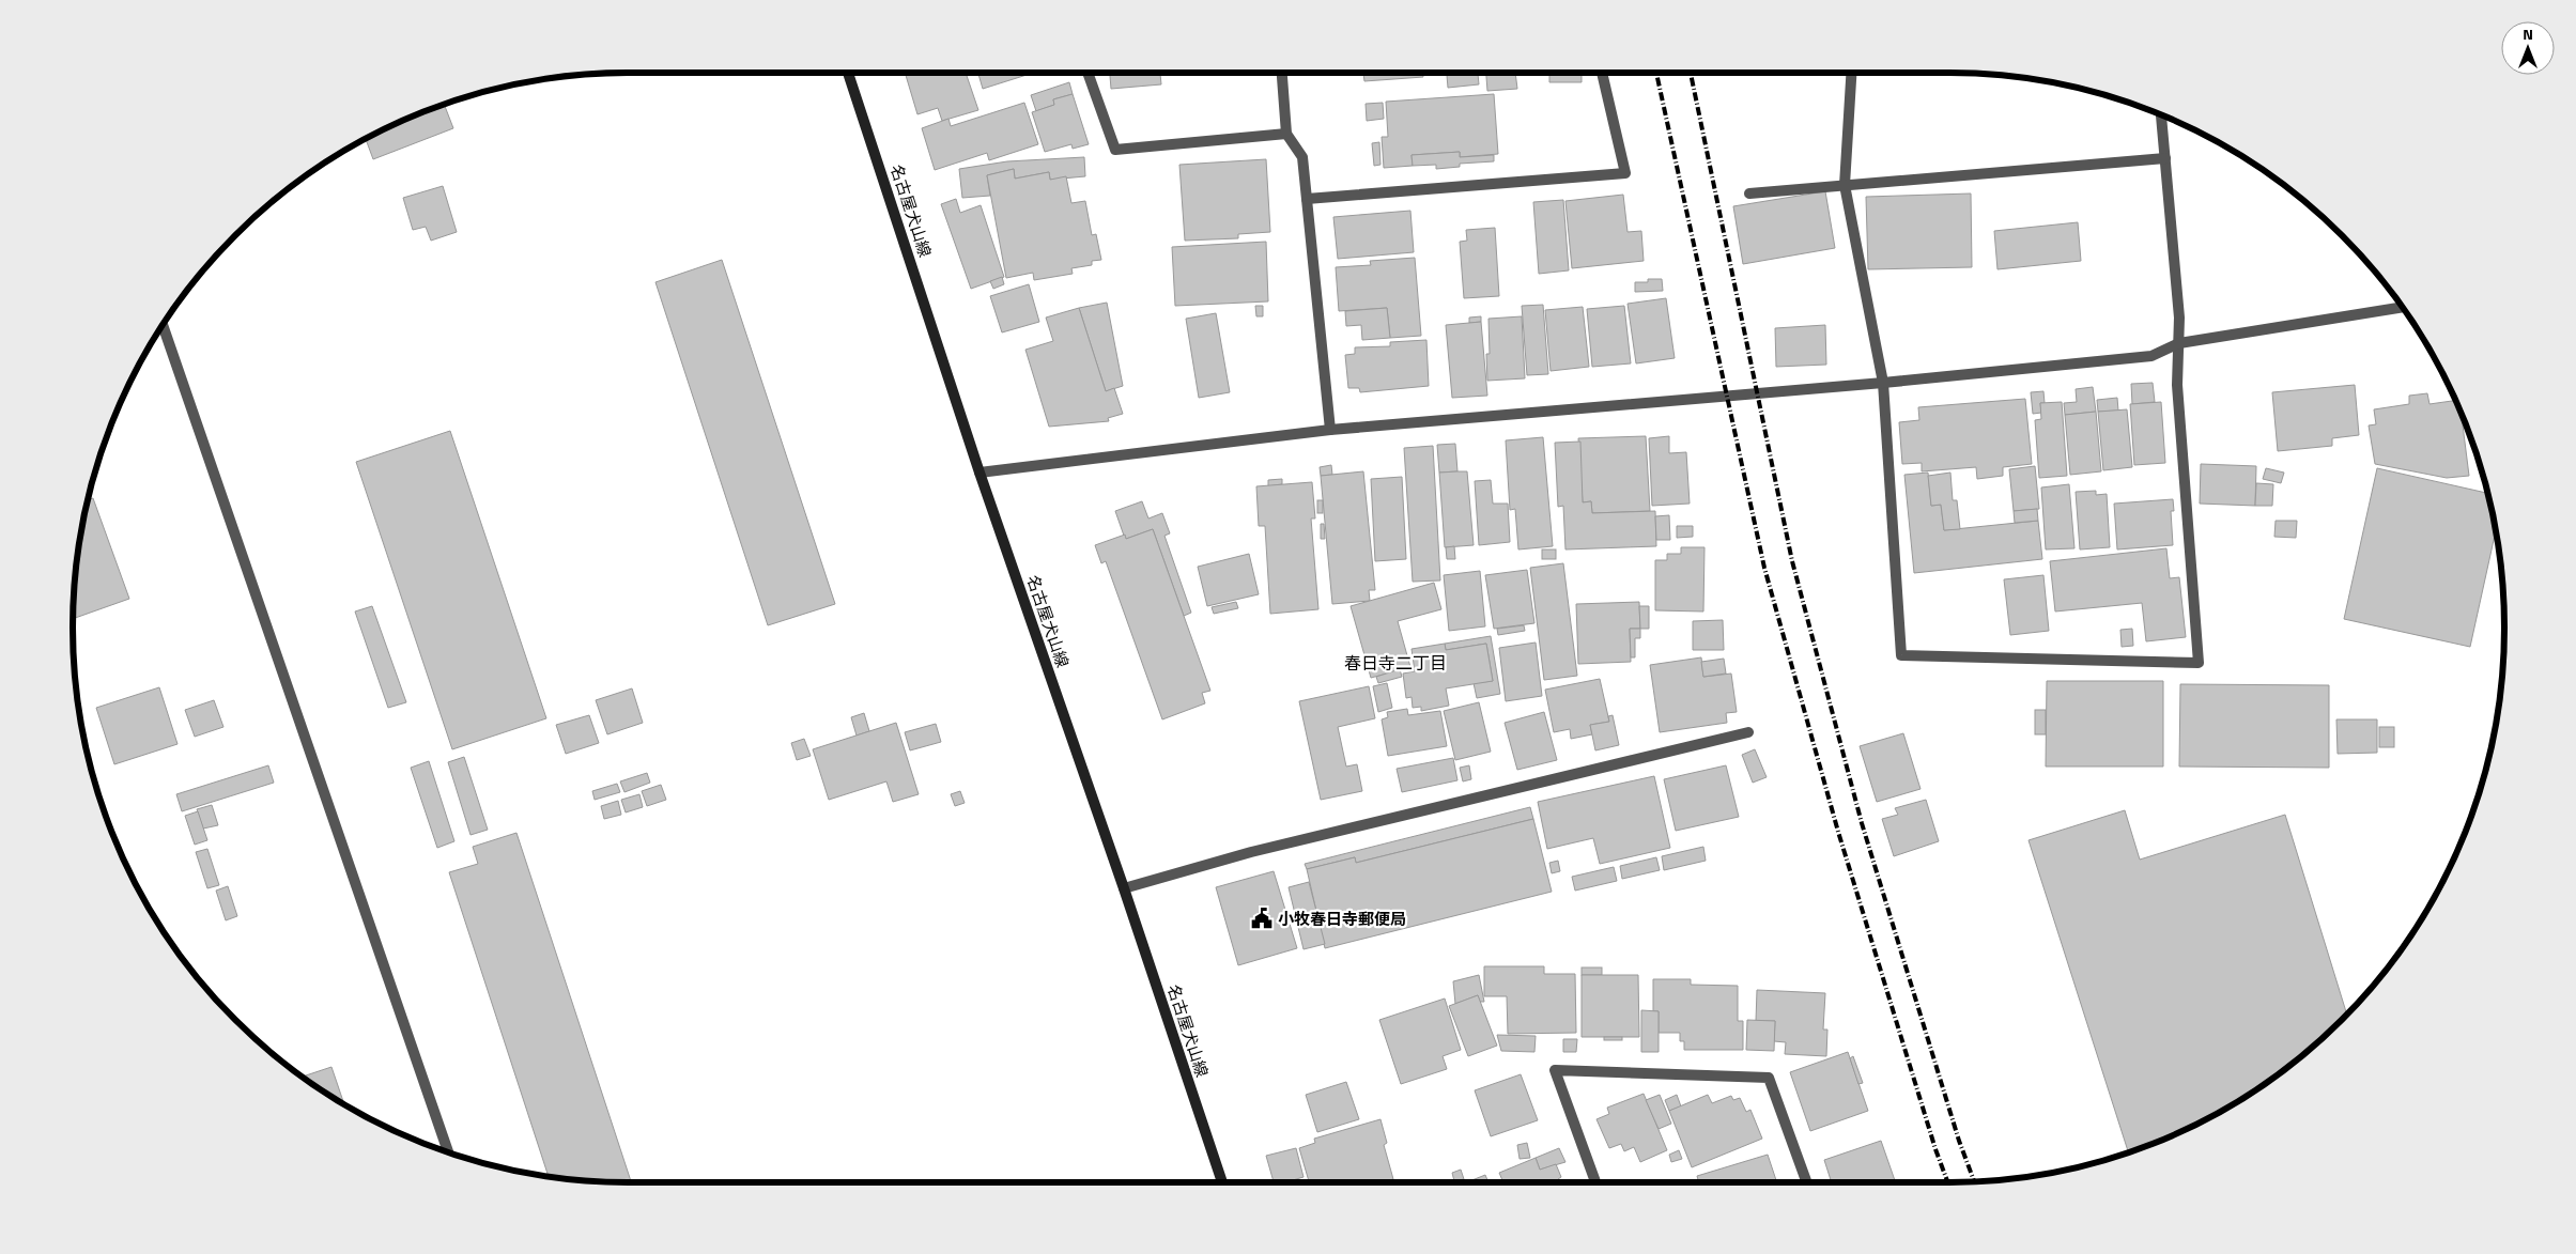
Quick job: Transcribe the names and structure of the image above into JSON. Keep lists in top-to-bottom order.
{
  "streets": {
    "main road": ["名古屋犬山線"]
  },
  "districts": ["春日寺二丁目"],
  "places": {
    "public building": ["小牧春日寺郵便局"]
  },
  "north": "top"
}
